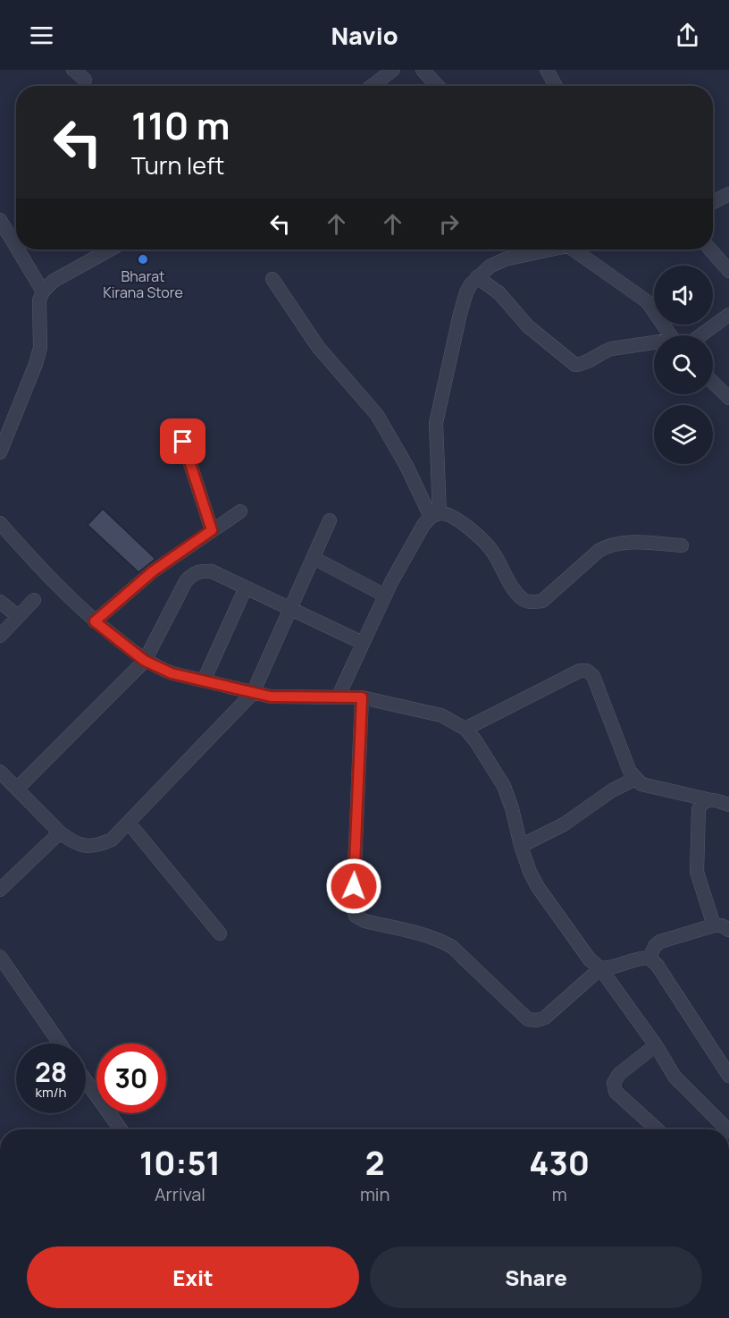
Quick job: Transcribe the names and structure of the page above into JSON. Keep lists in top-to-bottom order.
{
  "places": ["Bharat Kirana Store"],
  "page": {
    "header": "Navio",
    "turn": ["110 m", "Turn left"],
    "speed": "28 km/h",
    "limit": "30",
    "eta": [
      "10:51",
      "Arrival",
      "2",
      "min",
      "430",
      "m"
    ],
    "buttons": ["Exit", "Share"]
  }
}
